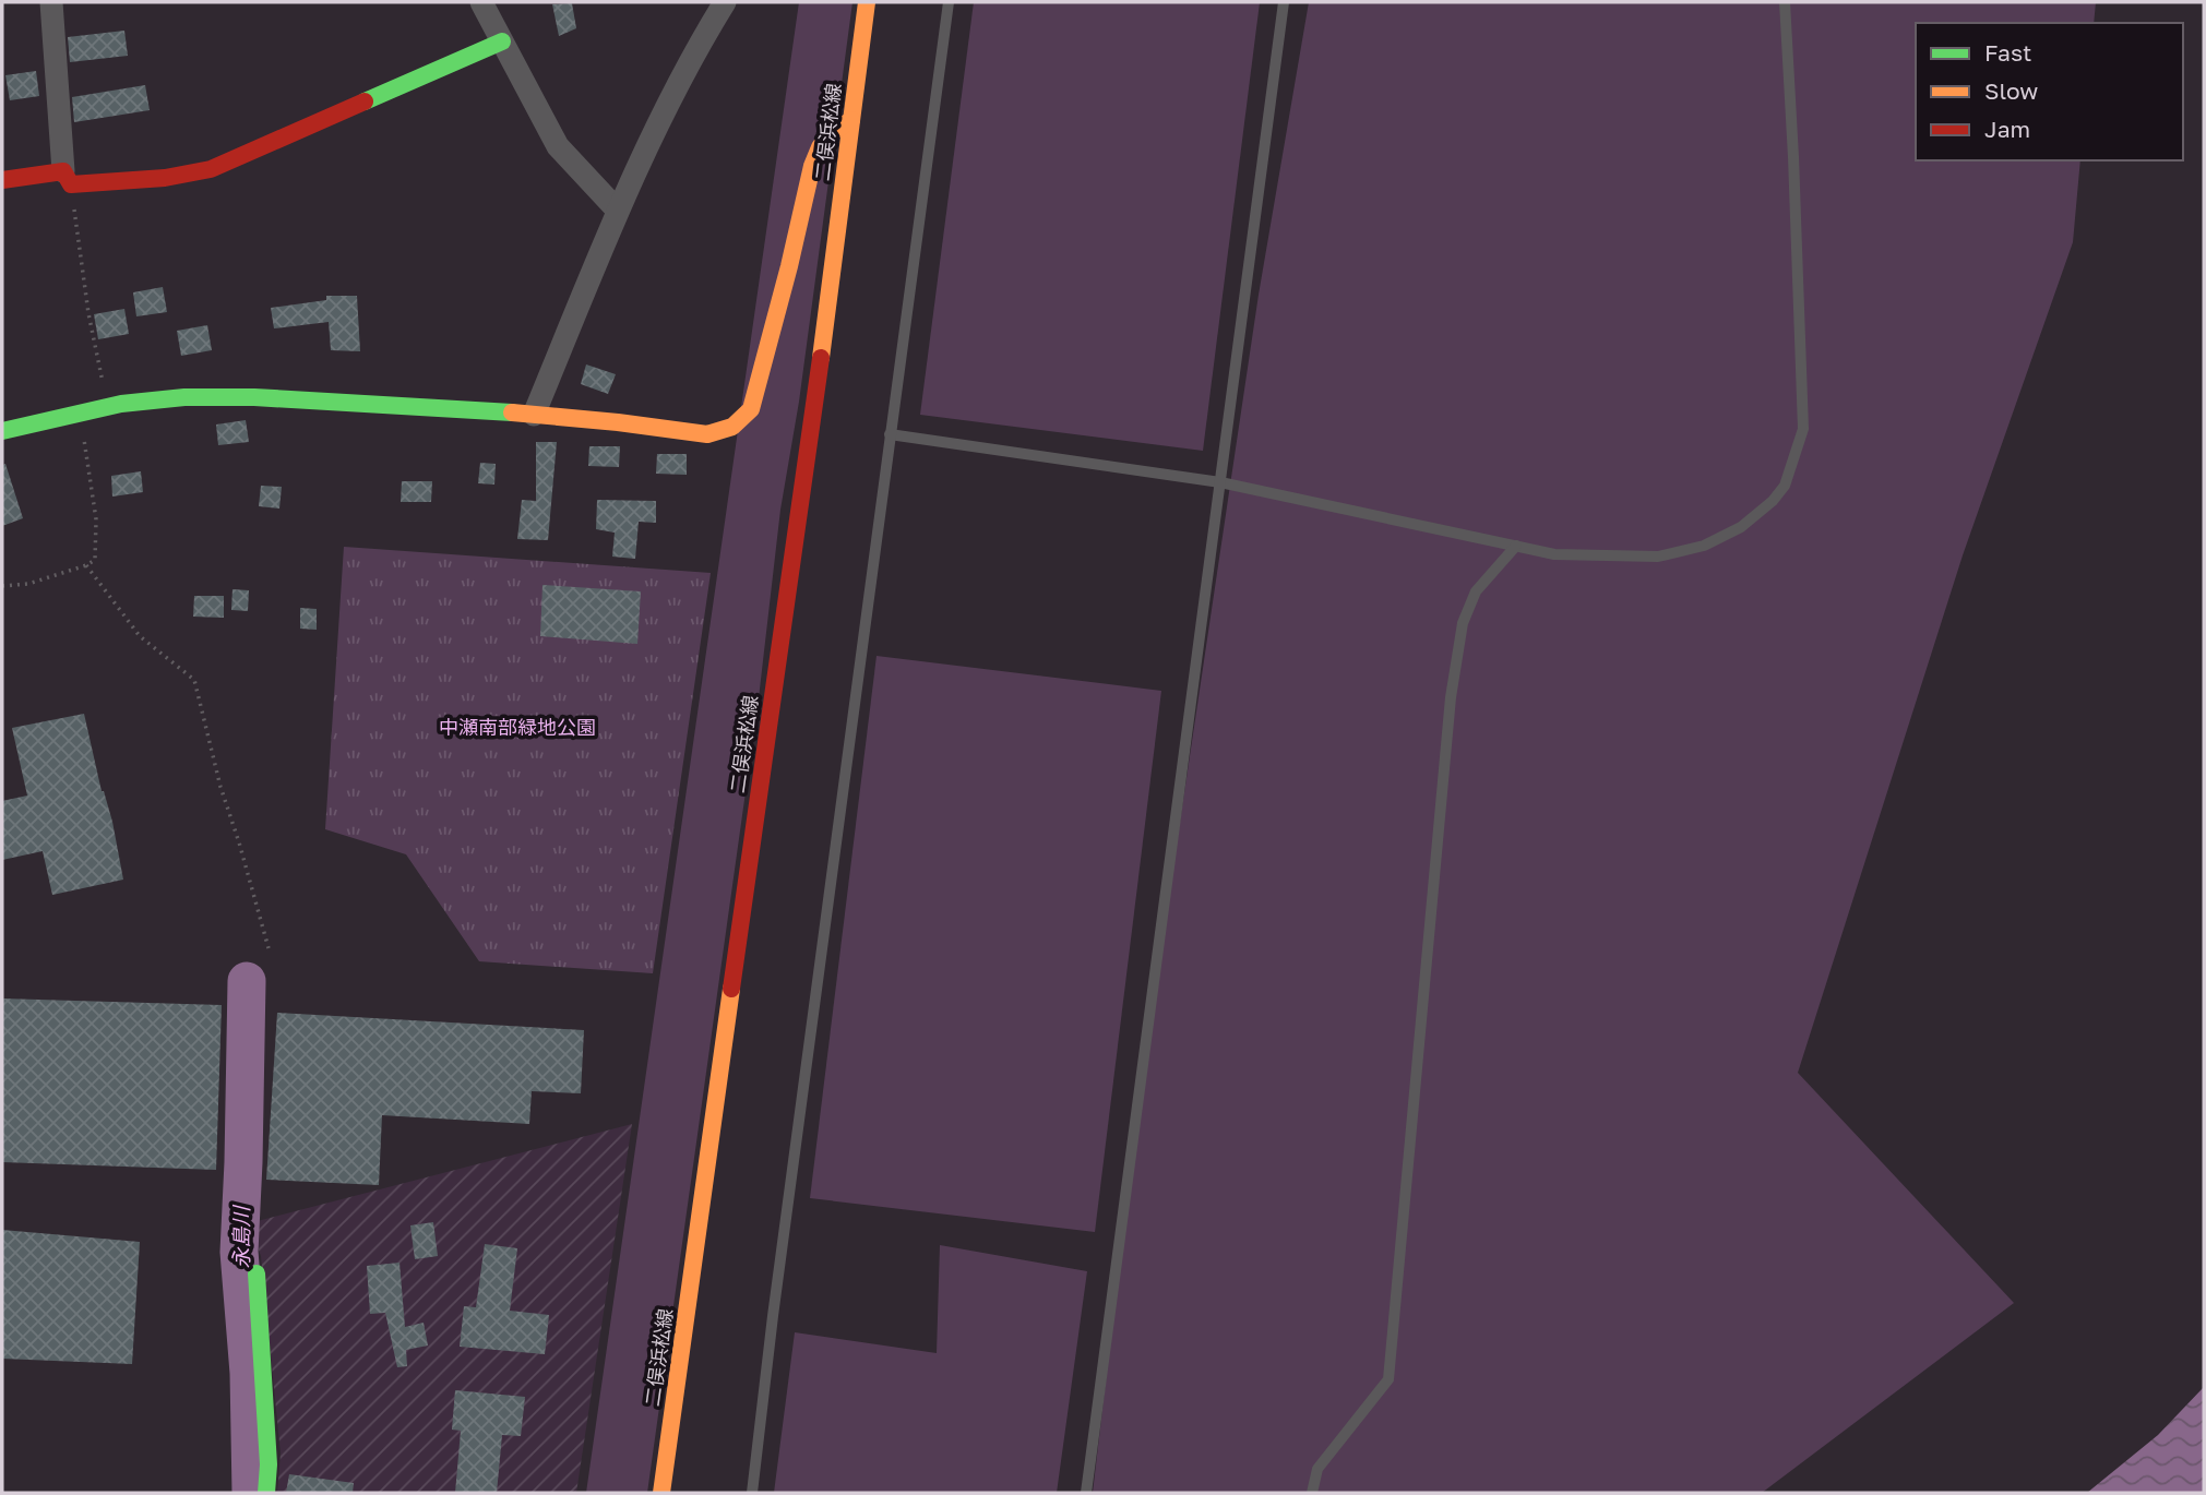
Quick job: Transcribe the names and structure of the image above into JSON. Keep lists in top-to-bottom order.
{
  "streets": {
    "street": ["二俣浜松線"]
  },
  "water": ["永島川"],
  "parks": ["中瀬南部緑地公園"],
  "legend": ["Fast", "Slow", "Jam"]
}
